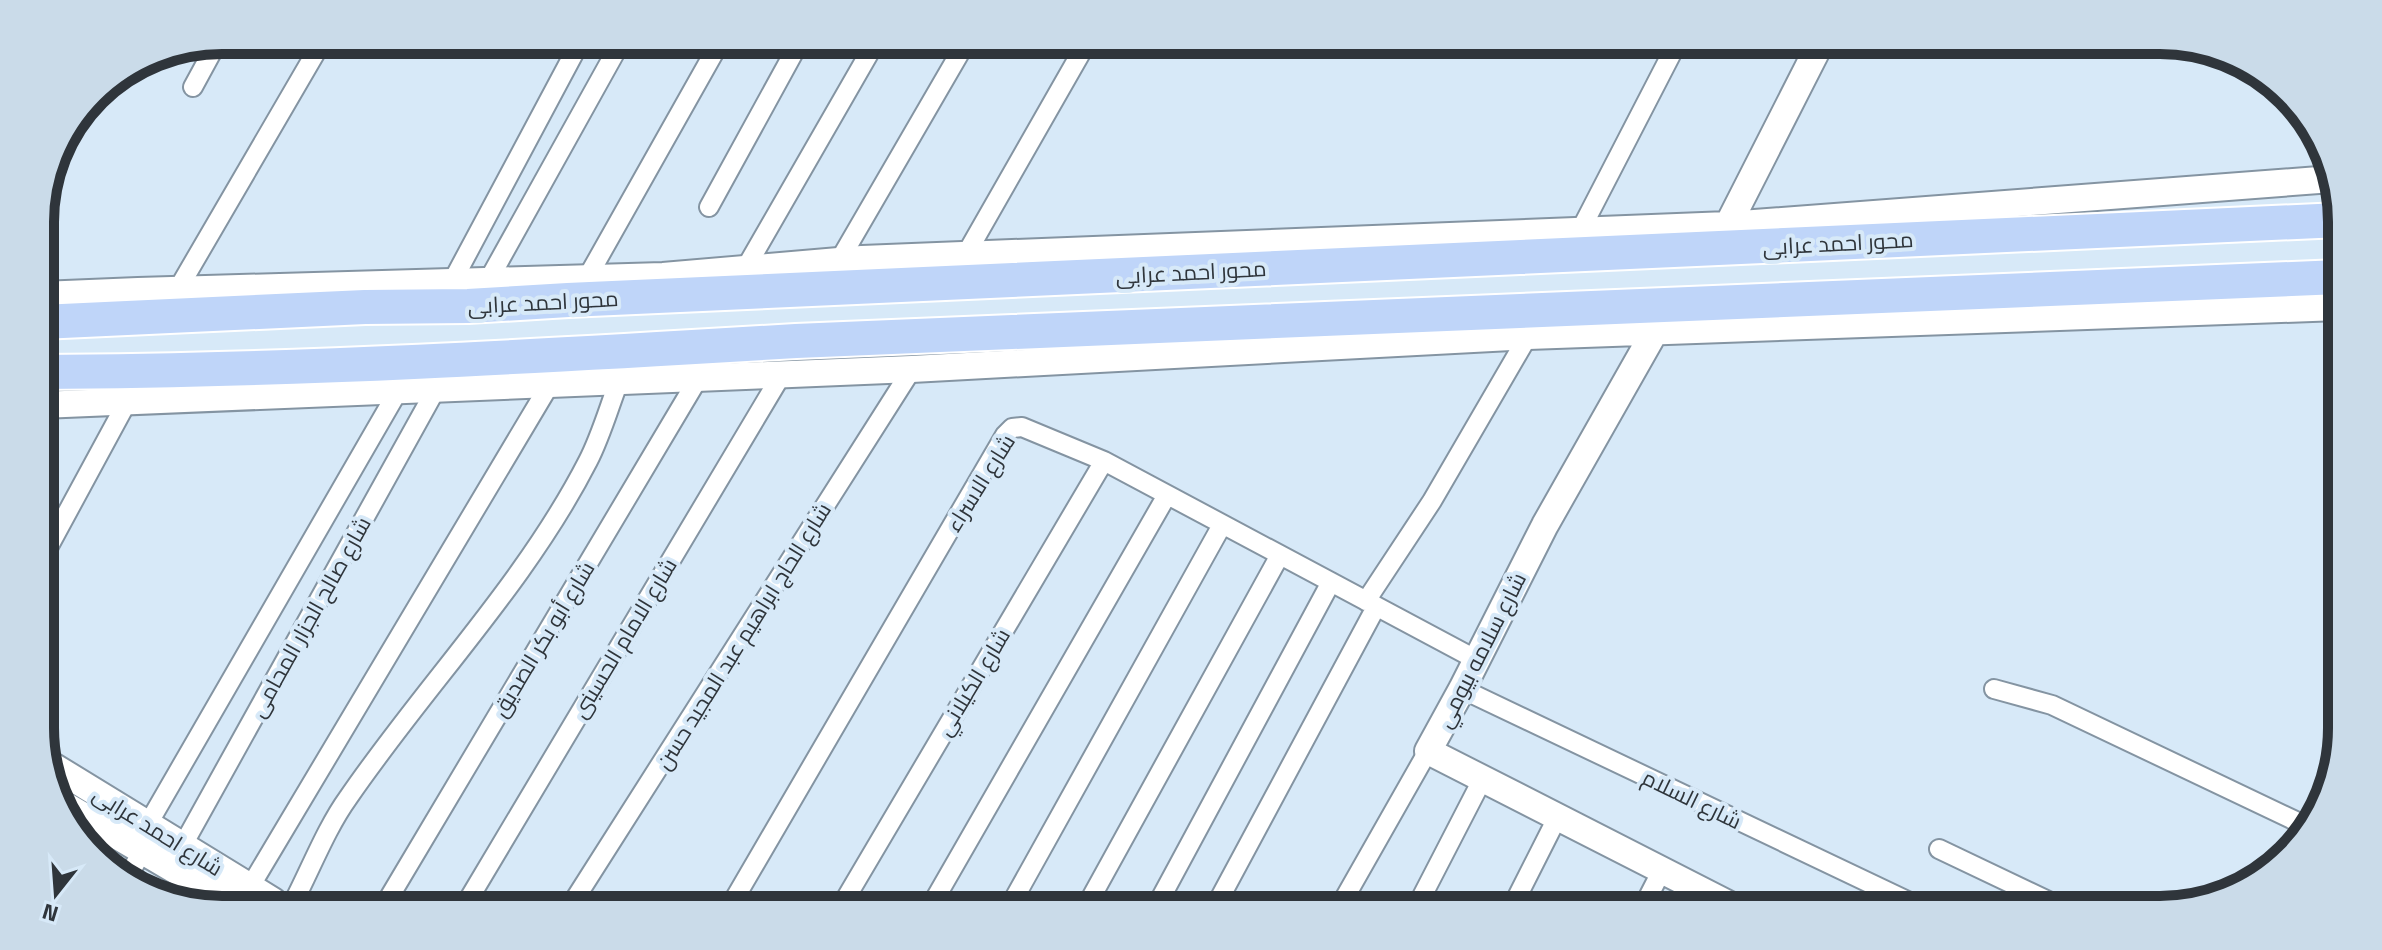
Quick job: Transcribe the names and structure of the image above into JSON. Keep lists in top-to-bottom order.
{
  "streets": {
    "highway": ["محور احمد عرابى"],
    "street": [
      "شارع الاسراء",
      "شارع صالح الجزار المحامى",
      "شارع الحاج ابراهيم عبد المجيد حسن",
      "شارع الامام الحسينى",
      "شارع أبو بكر الصديق",
      "شارع سلامه بيومي",
      "شارع الكيلاني",
      "شارع السلام",
      "شارع احمد عرابى"
    ]
  },
  "crossings": [
    ["شارع الاسراء", "شارع سلامه بيومي"],
    ["شارع الاسراء", "شارع الكيلاني"],
    ["شارع صالح الجزار المحامى", "شارع احمد عرابى"],
    ["شارع سلامه بيومي", "شارع السلام"]
  ],
  "north": "bottom"
}
